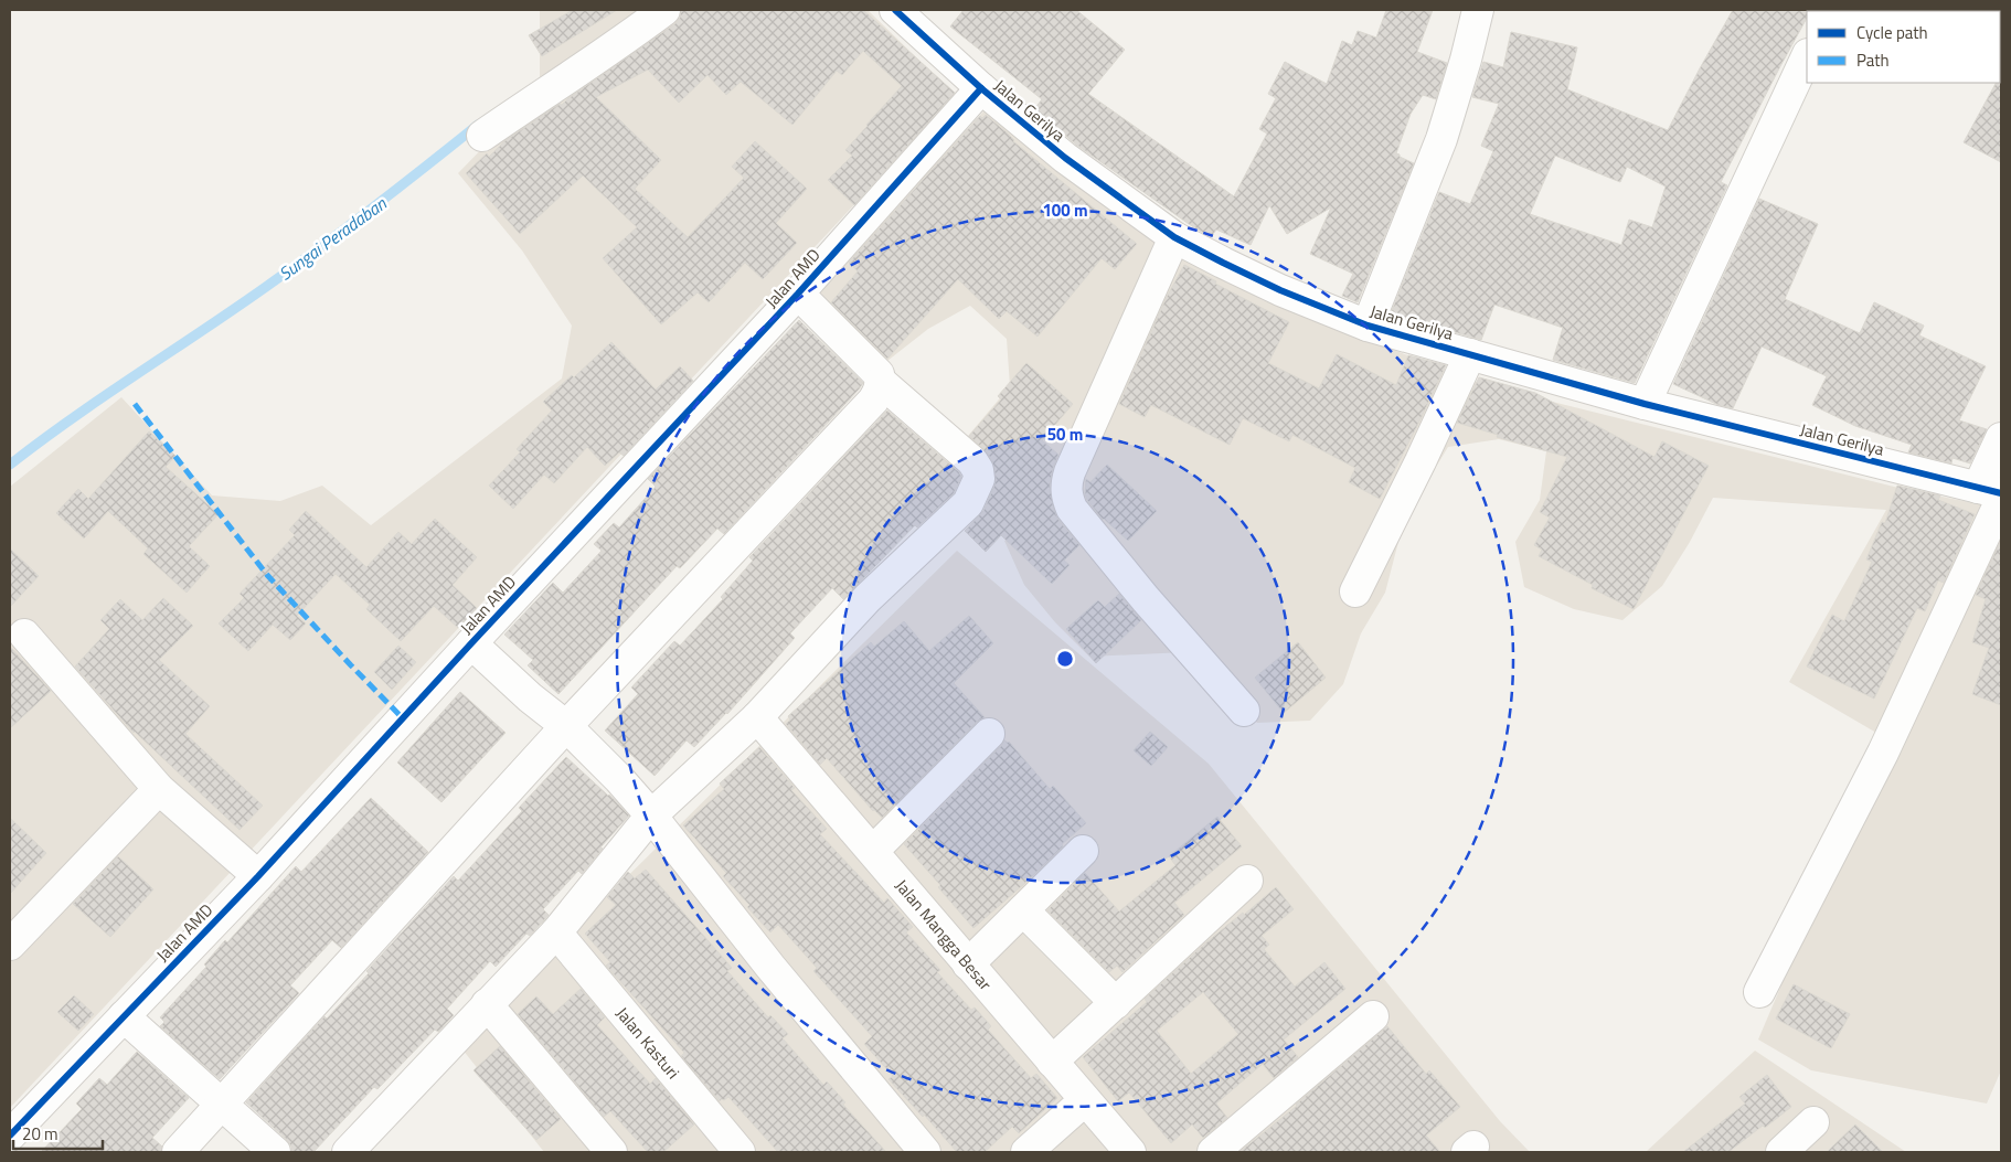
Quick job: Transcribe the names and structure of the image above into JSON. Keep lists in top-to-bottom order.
{
  "streets": {
    "street": [
      "Jalan Gerilya",
      "Jalan AMD",
      "Jalan Mangga Besar",
      "Jalan Kasturi"
    ]
  },
  "crossings": [
    ["Jalan Gerilya", "Jalan AMD"]
  ],
  "water": ["Sungai Peradaban"],
  "legend": ["Cycle path", "Path"],
  "scale_bar": "20 m",
  "rings": ["100 m", "50 m"]
}
